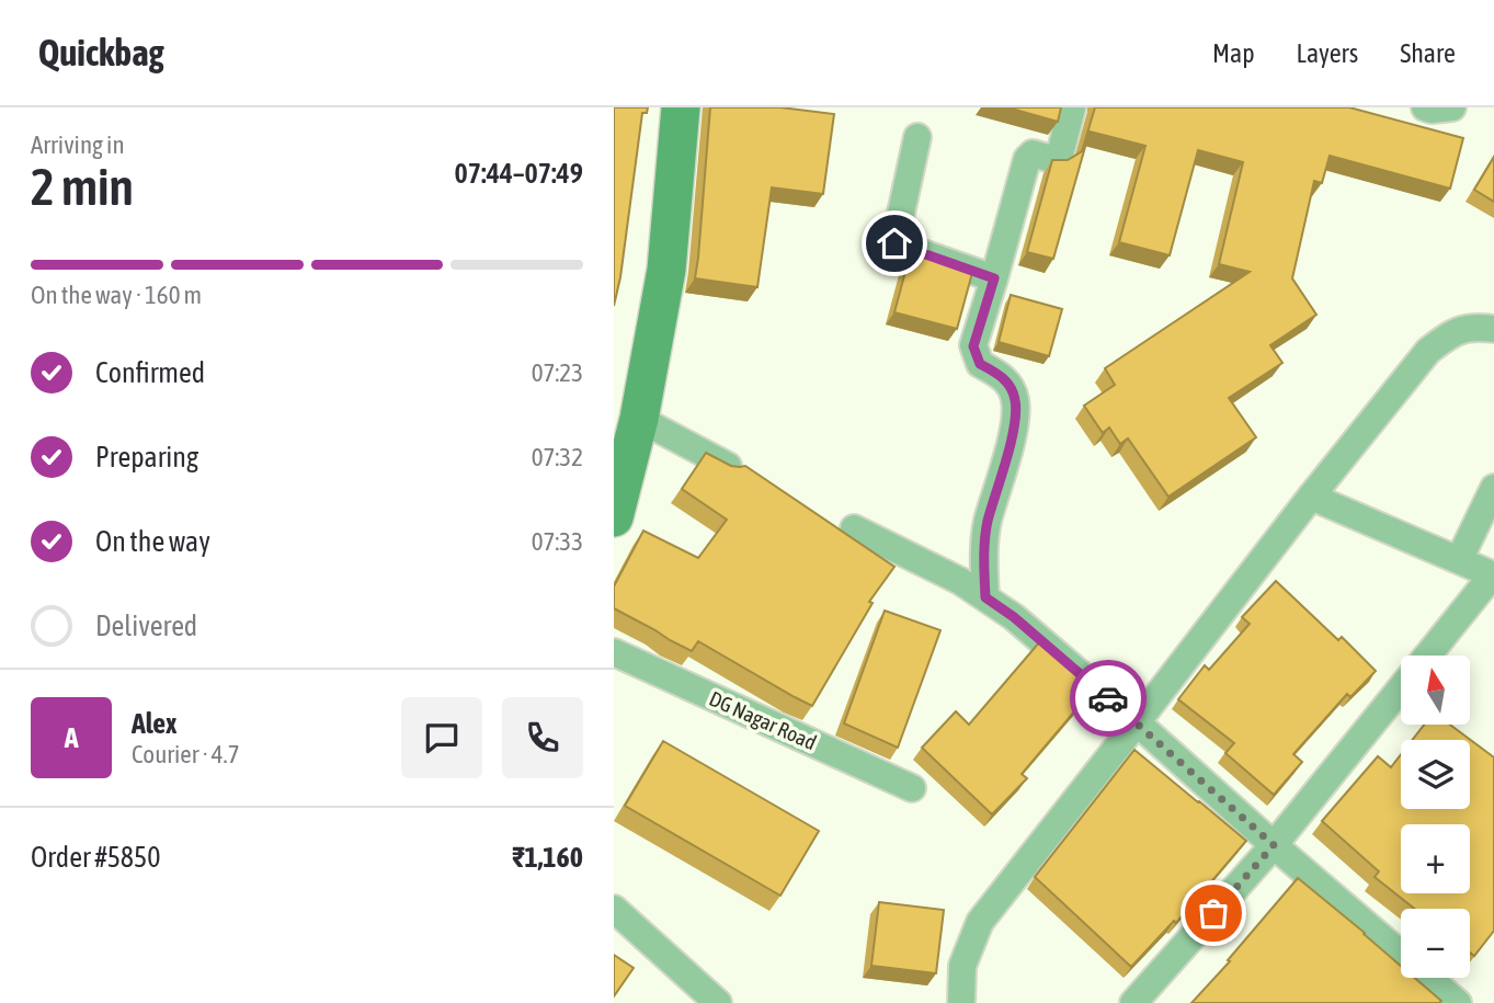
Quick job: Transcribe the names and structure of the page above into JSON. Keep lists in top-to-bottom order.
{
  "streets": {
    "street": ["DG Nagar Road"]
  },
  "north": "top",
  "page": {
    "header": "Quickbag",
    "nav": ["Map", "Layers", "Share"],
    "heading": ["2 min", "Arriving in", "07:44–07:49"],
    "panel": [
      "Alex",
      "Courier · 4.7",
      "Order #5850",
      "₹1,160"
    ],
    "bar": "On the way · 160 m",
    "list": [
      ["Confirmed", "07:23"],
      ["Preparing", "07:32"],
      ["On the way", "07:33"],
      "Delivered"
    ],
    "map_buttons": ["+", "−"],
    "round": "A"
  }
}
